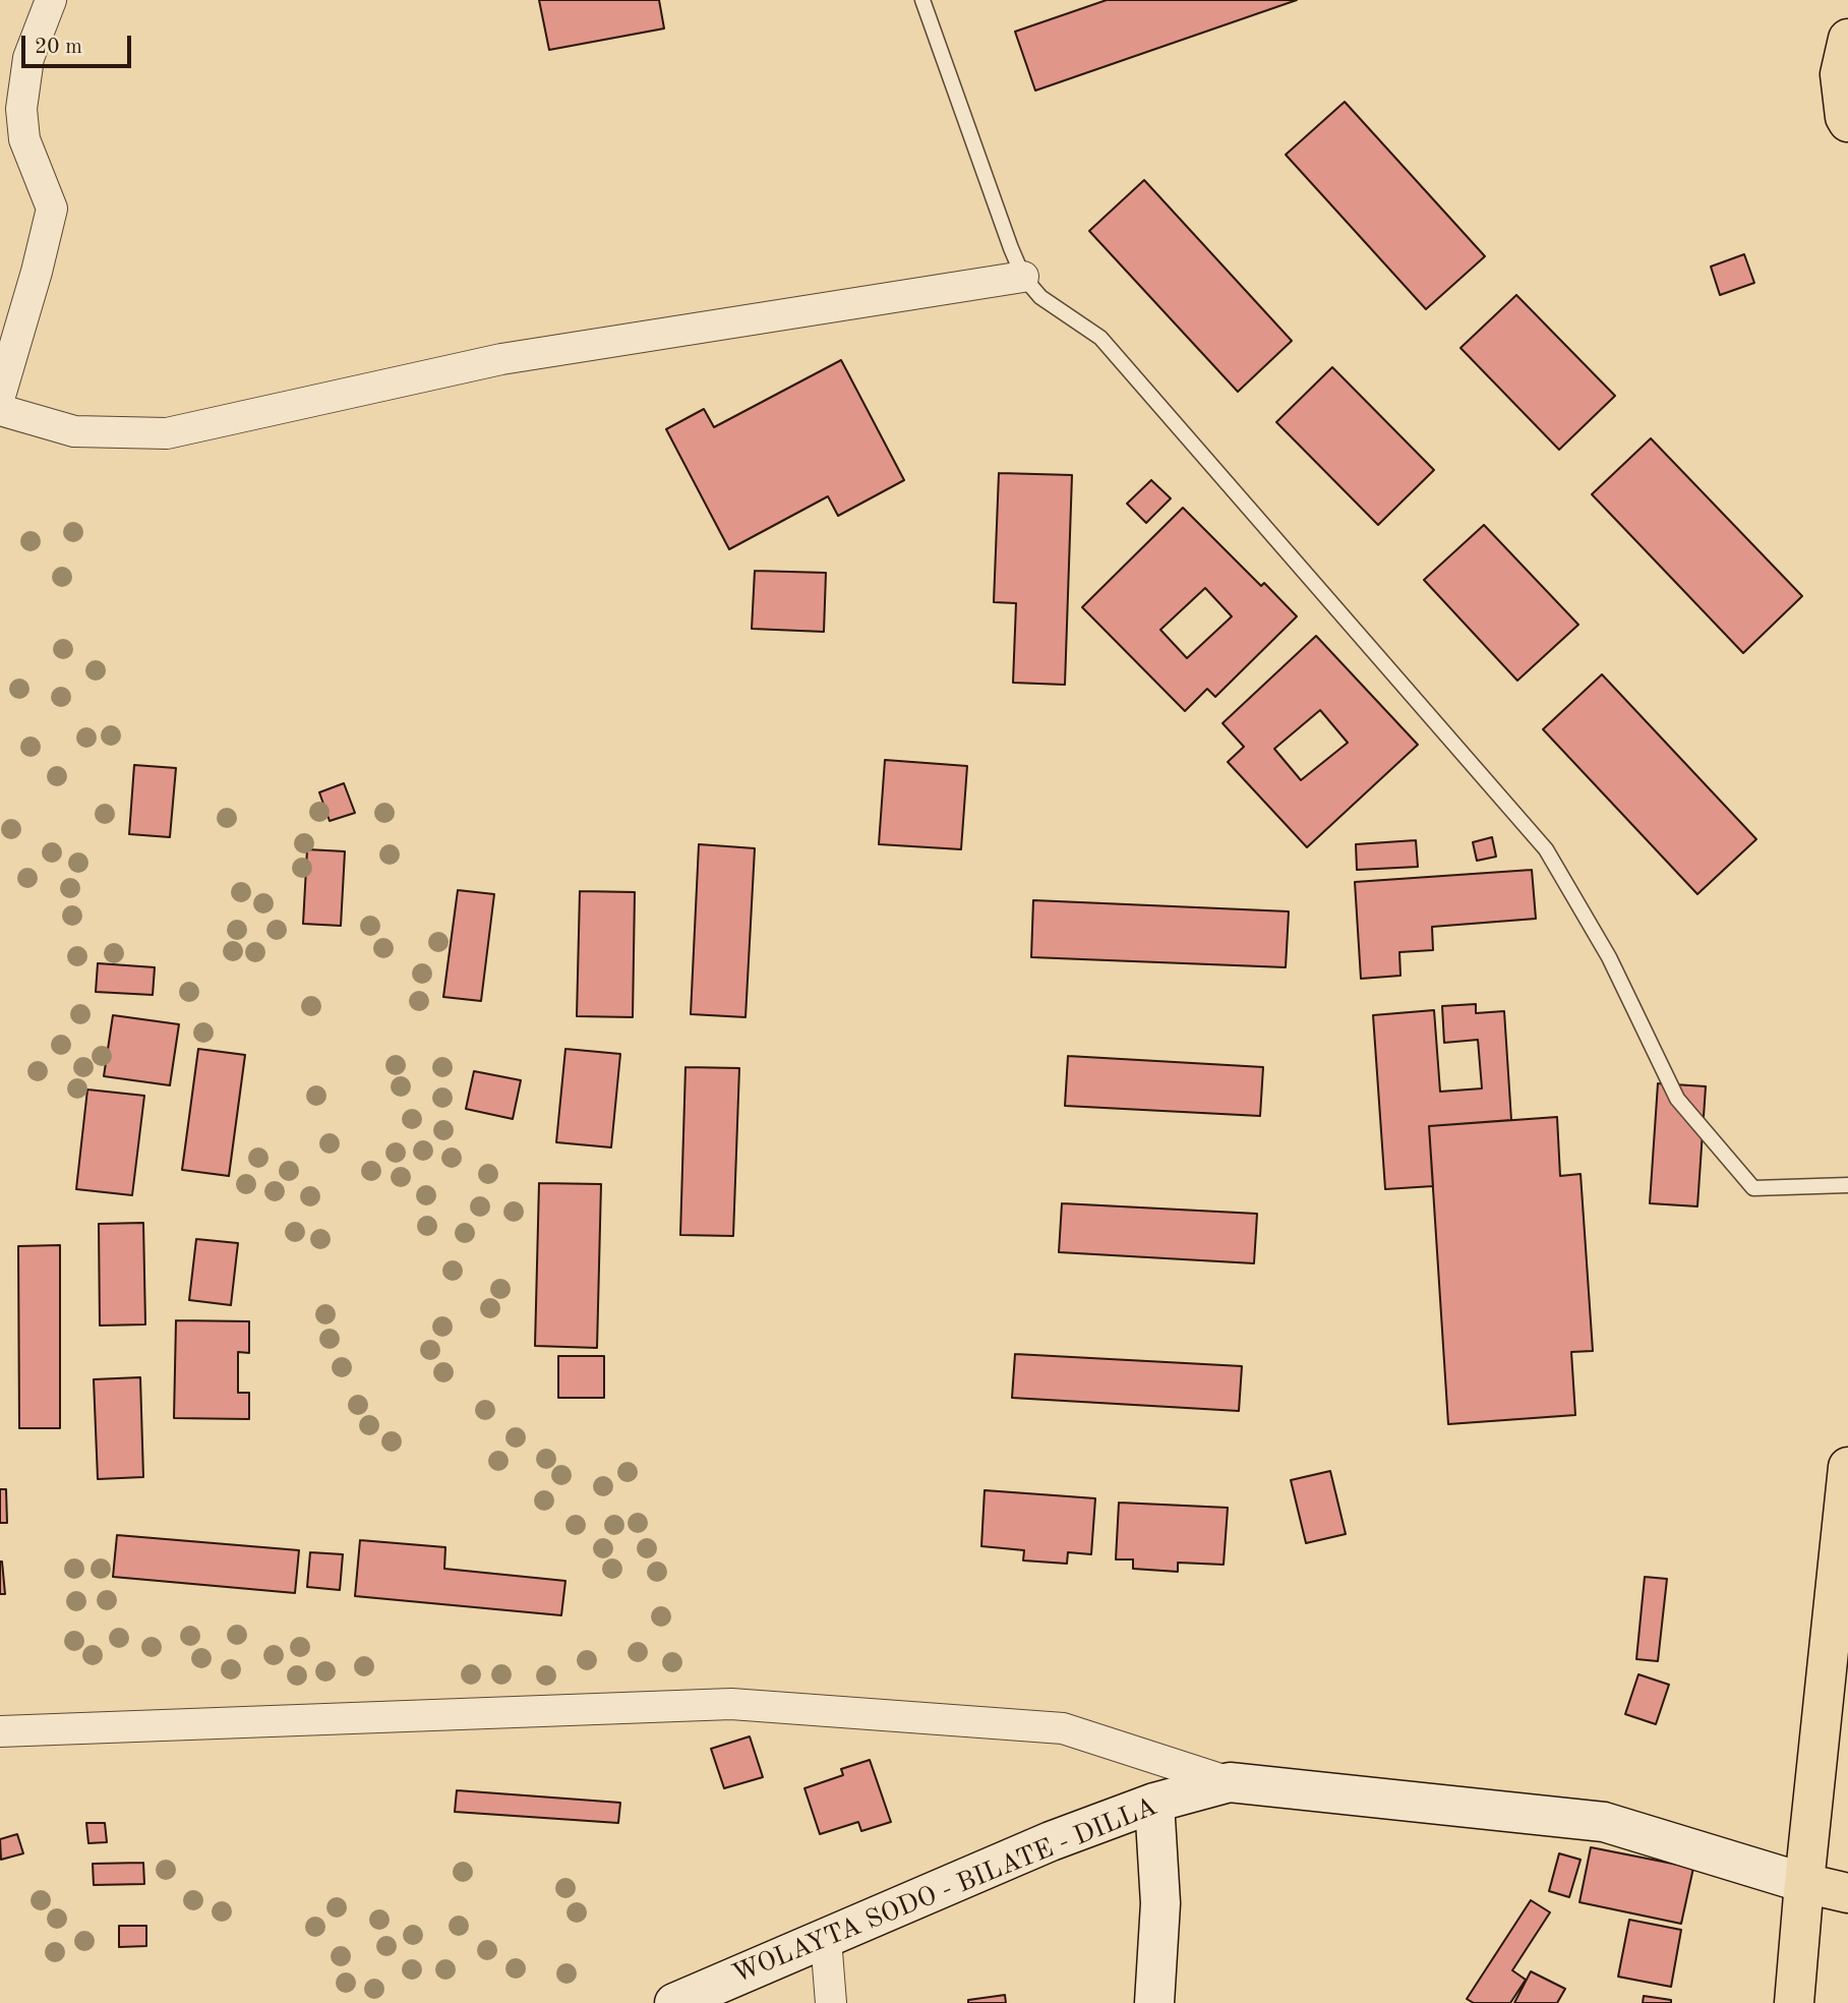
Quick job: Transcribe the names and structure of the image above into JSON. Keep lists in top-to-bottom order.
{
  "streets": {
    "main road": ["WOLAYTA SODO - BILATE - DILLA"]
  },
  "scale_bar": "20 m"
}
